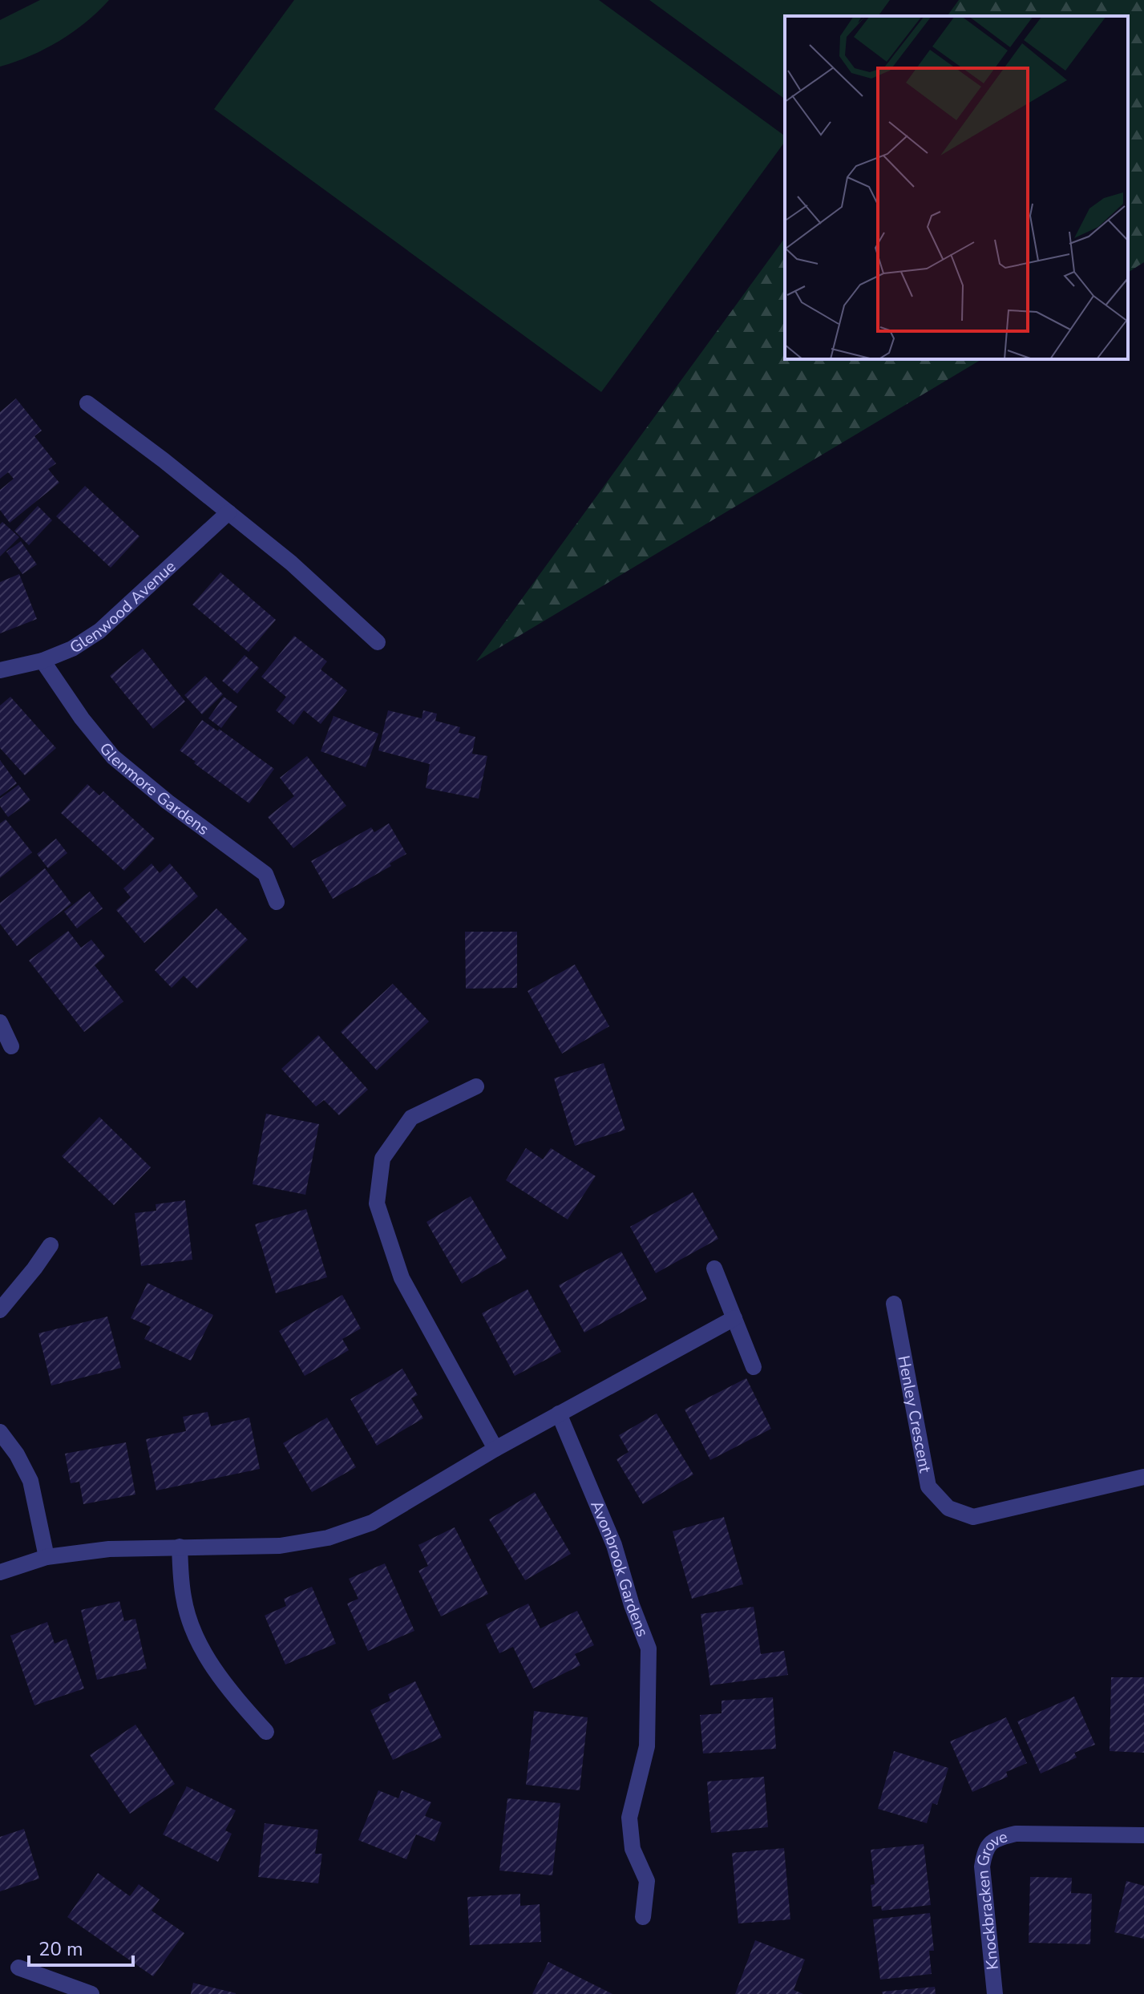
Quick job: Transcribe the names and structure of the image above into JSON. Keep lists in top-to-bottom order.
{
  "streets": {
    "street": [
      "Glenwood Avenue",
      "Glenmore Gardens",
      "Henley Crescent",
      "Avonbrook Gardens",
      "Knockbracken Grove"
    ]
  },
  "crossings": [
    ["Glenwood Avenue", "Glenmore Gardens"]
  ],
  "scale_bar": "20 m"
}
